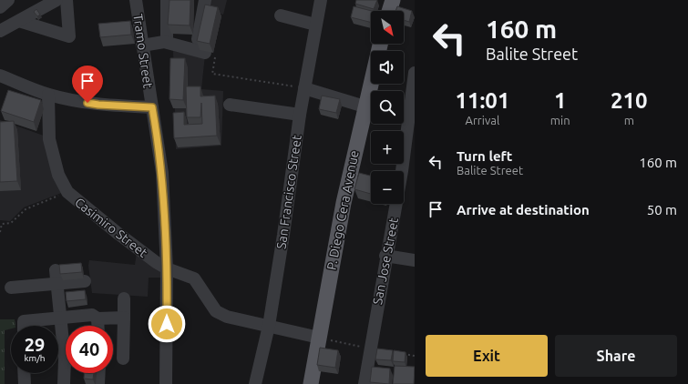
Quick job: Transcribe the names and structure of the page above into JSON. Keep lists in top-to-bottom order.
{
  "streets": {
    "main road": ["P. Diego Cera Avenue"],
    "street": [
      "Tramo Street",
      "San Francisco Street",
      "Casimiro Street",
      "San Jose Street"
    ]
  },
  "crossings": [
    ["Tramo Street", "Casimiro Street"],
    ["San Francisco Street", "Casimiro Street"],
    ["P. Diego Cera Avenue", "Casimiro Street"]
  ],
  "north": "bottom right",
  "page": {
    "turn": ["160 m", "Balite Street"],
    "map_buttons": ["+", "−"],
    "eta": [
      "11:01",
      "Arrival",
      "1",
      "min",
      "210",
      "m"
    ],
    "list": [
      {
        "name": "Turn left",
        "note": "Balite Street",
        "value": "160 m"
      },
      {
        "name": "Arrive at destination",
        "value": "50 m"
      }
    ],
    "speed": "29 km/h",
    "limit": "40",
    "buttons": ["Exit", "Share"]
  }
}
